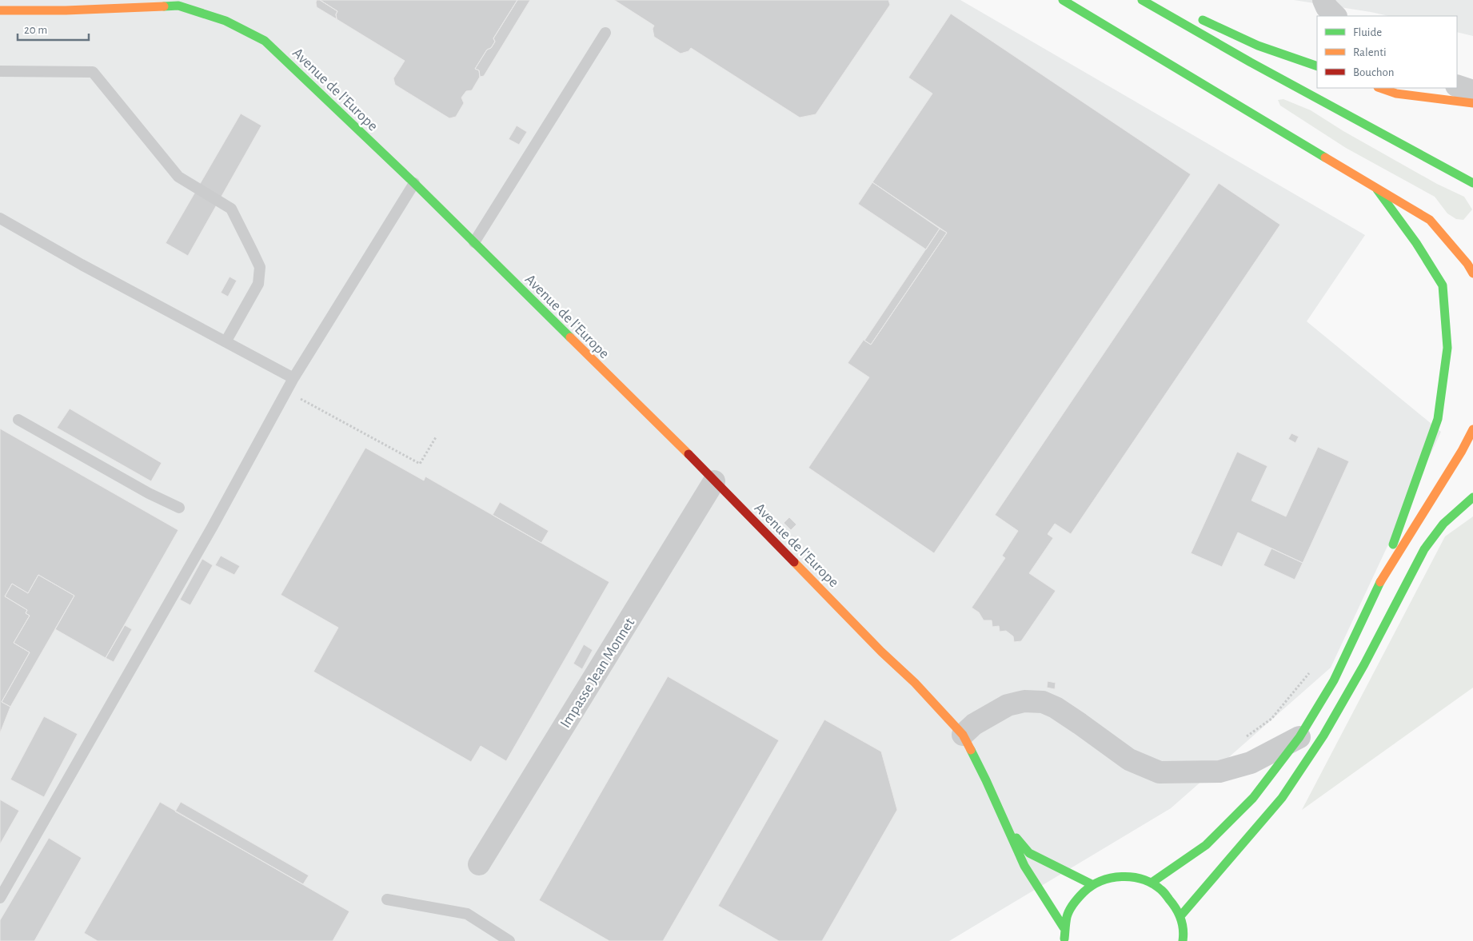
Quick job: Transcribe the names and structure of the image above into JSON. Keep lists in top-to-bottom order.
{
  "streets": {
    "main road": ["Avenue de l'Europe"],
    "street": ["Impasse Jean Monnet"]
  },
  "crossings": [
    ["Avenue de l'Europe", "Impasse Jean Monnet"]
  ],
  "legend": ["Fluide", "Ralenti", "Bouchon"],
  "scale_bar": "20 m"
}
